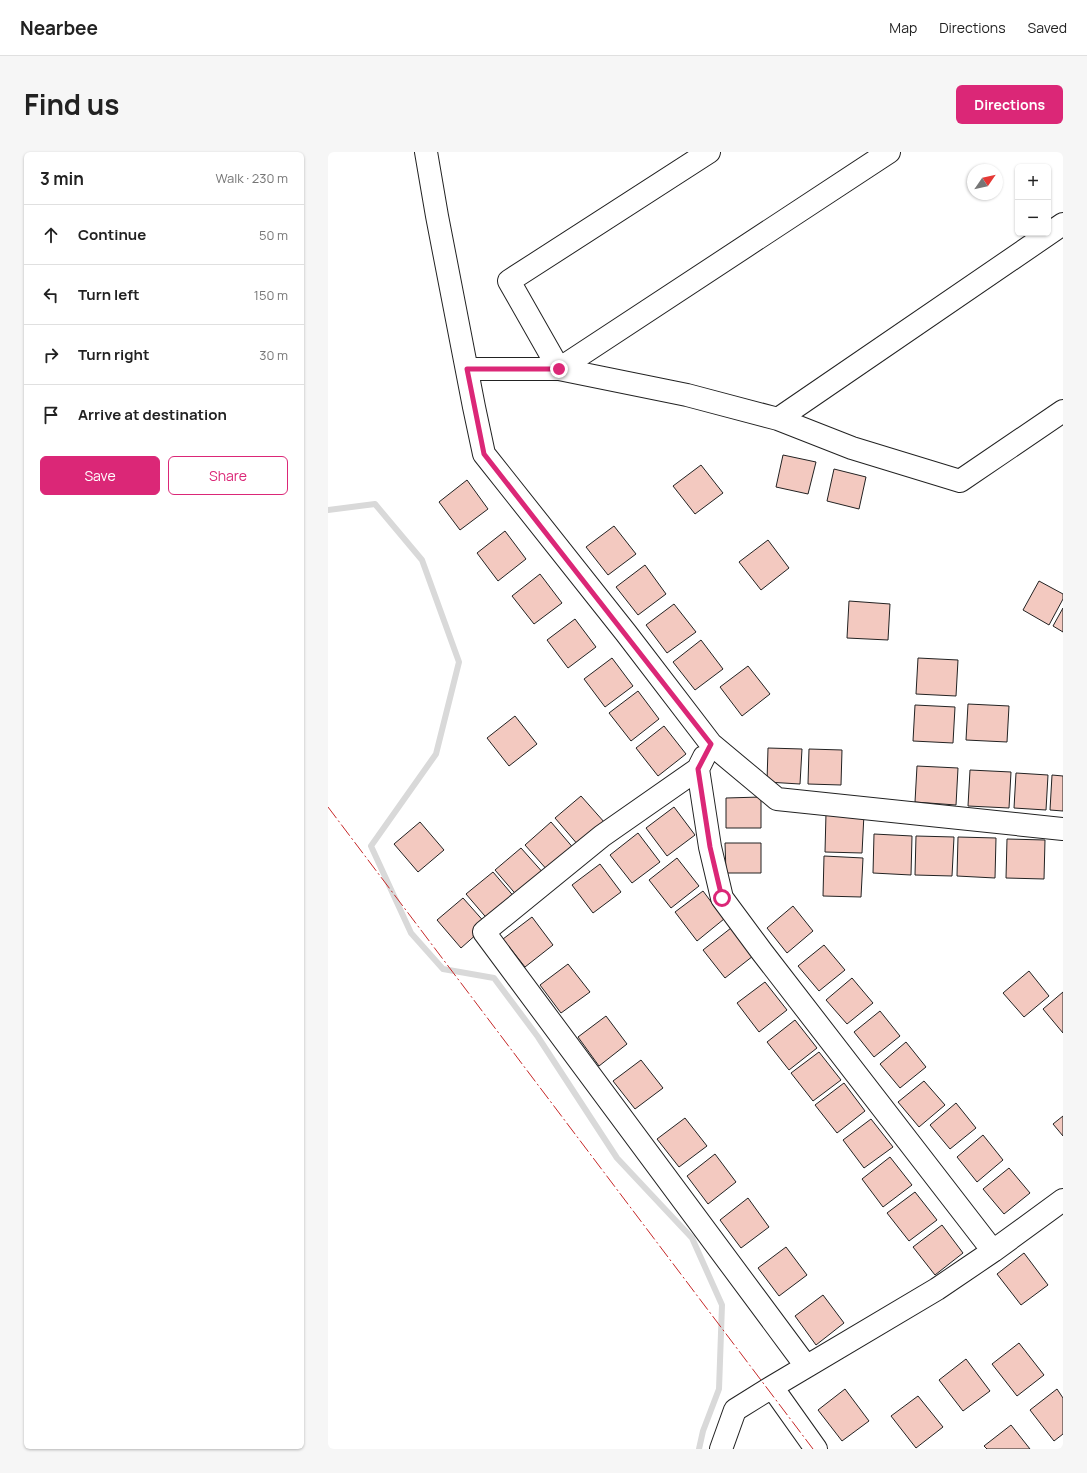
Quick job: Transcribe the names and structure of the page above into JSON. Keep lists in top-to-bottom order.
{
  "north": "top right",
  "page": {
    "header": "Nearbee",
    "nav": ["Map", "Directions", "Saved"],
    "title": "Find us",
    "buttons": [
      "Directions",
      ["Save", "Share"]
    ],
    "heading": ["3 min", "Walk · 230 m"],
    "map_buttons": ["+", "−"],
    "list": [
      ["Continue", "50 m"],
      ["Turn left", "150 m"],
      ["Turn right", "30 m"],
      "Arrive at destination"
    ]
  }
}
